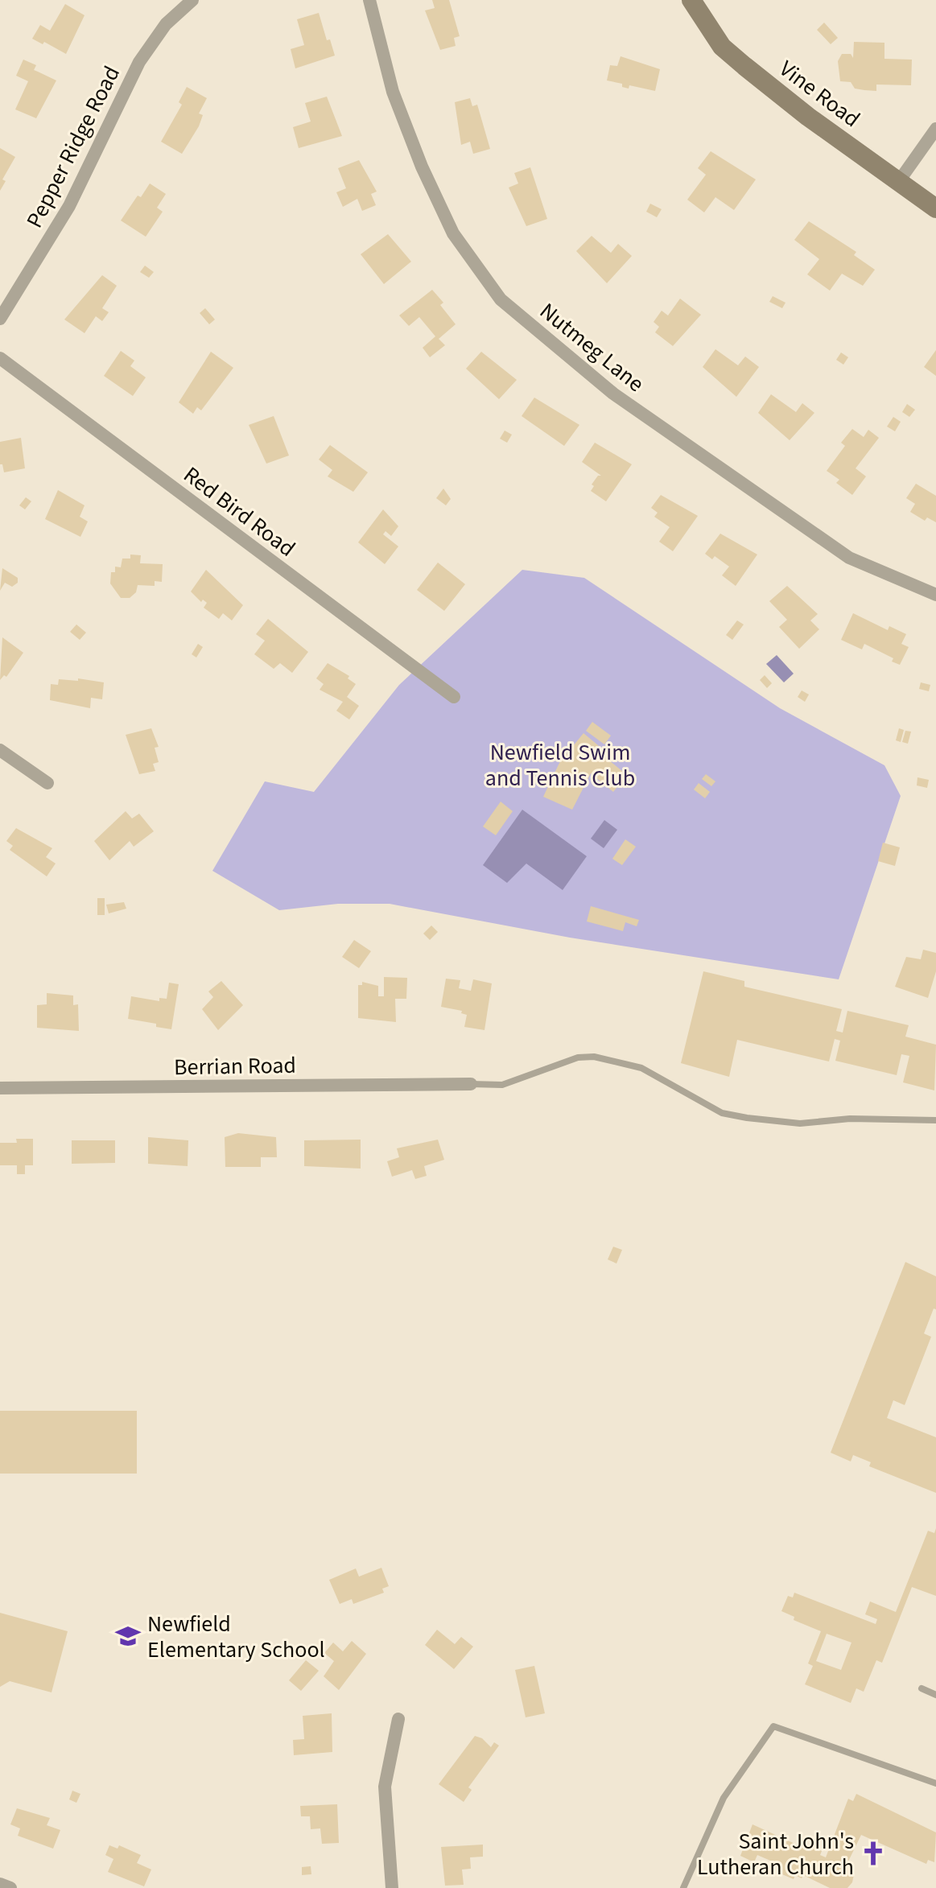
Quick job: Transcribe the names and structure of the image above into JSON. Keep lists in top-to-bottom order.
{
  "streets": {
    "street": [
      "Vine Road",
      "Pepper Ridge Road",
      "Nutmeg Lane",
      "Red Bird Road",
      "Berrian Road"
    ]
  },
  "parks": ["Newfield Swim and Tennis Club"],
  "places": {
    "school or university": ["Newfield Elementary School"],
    "church": ["Saint John's Lutheran Church"]
  }
}
